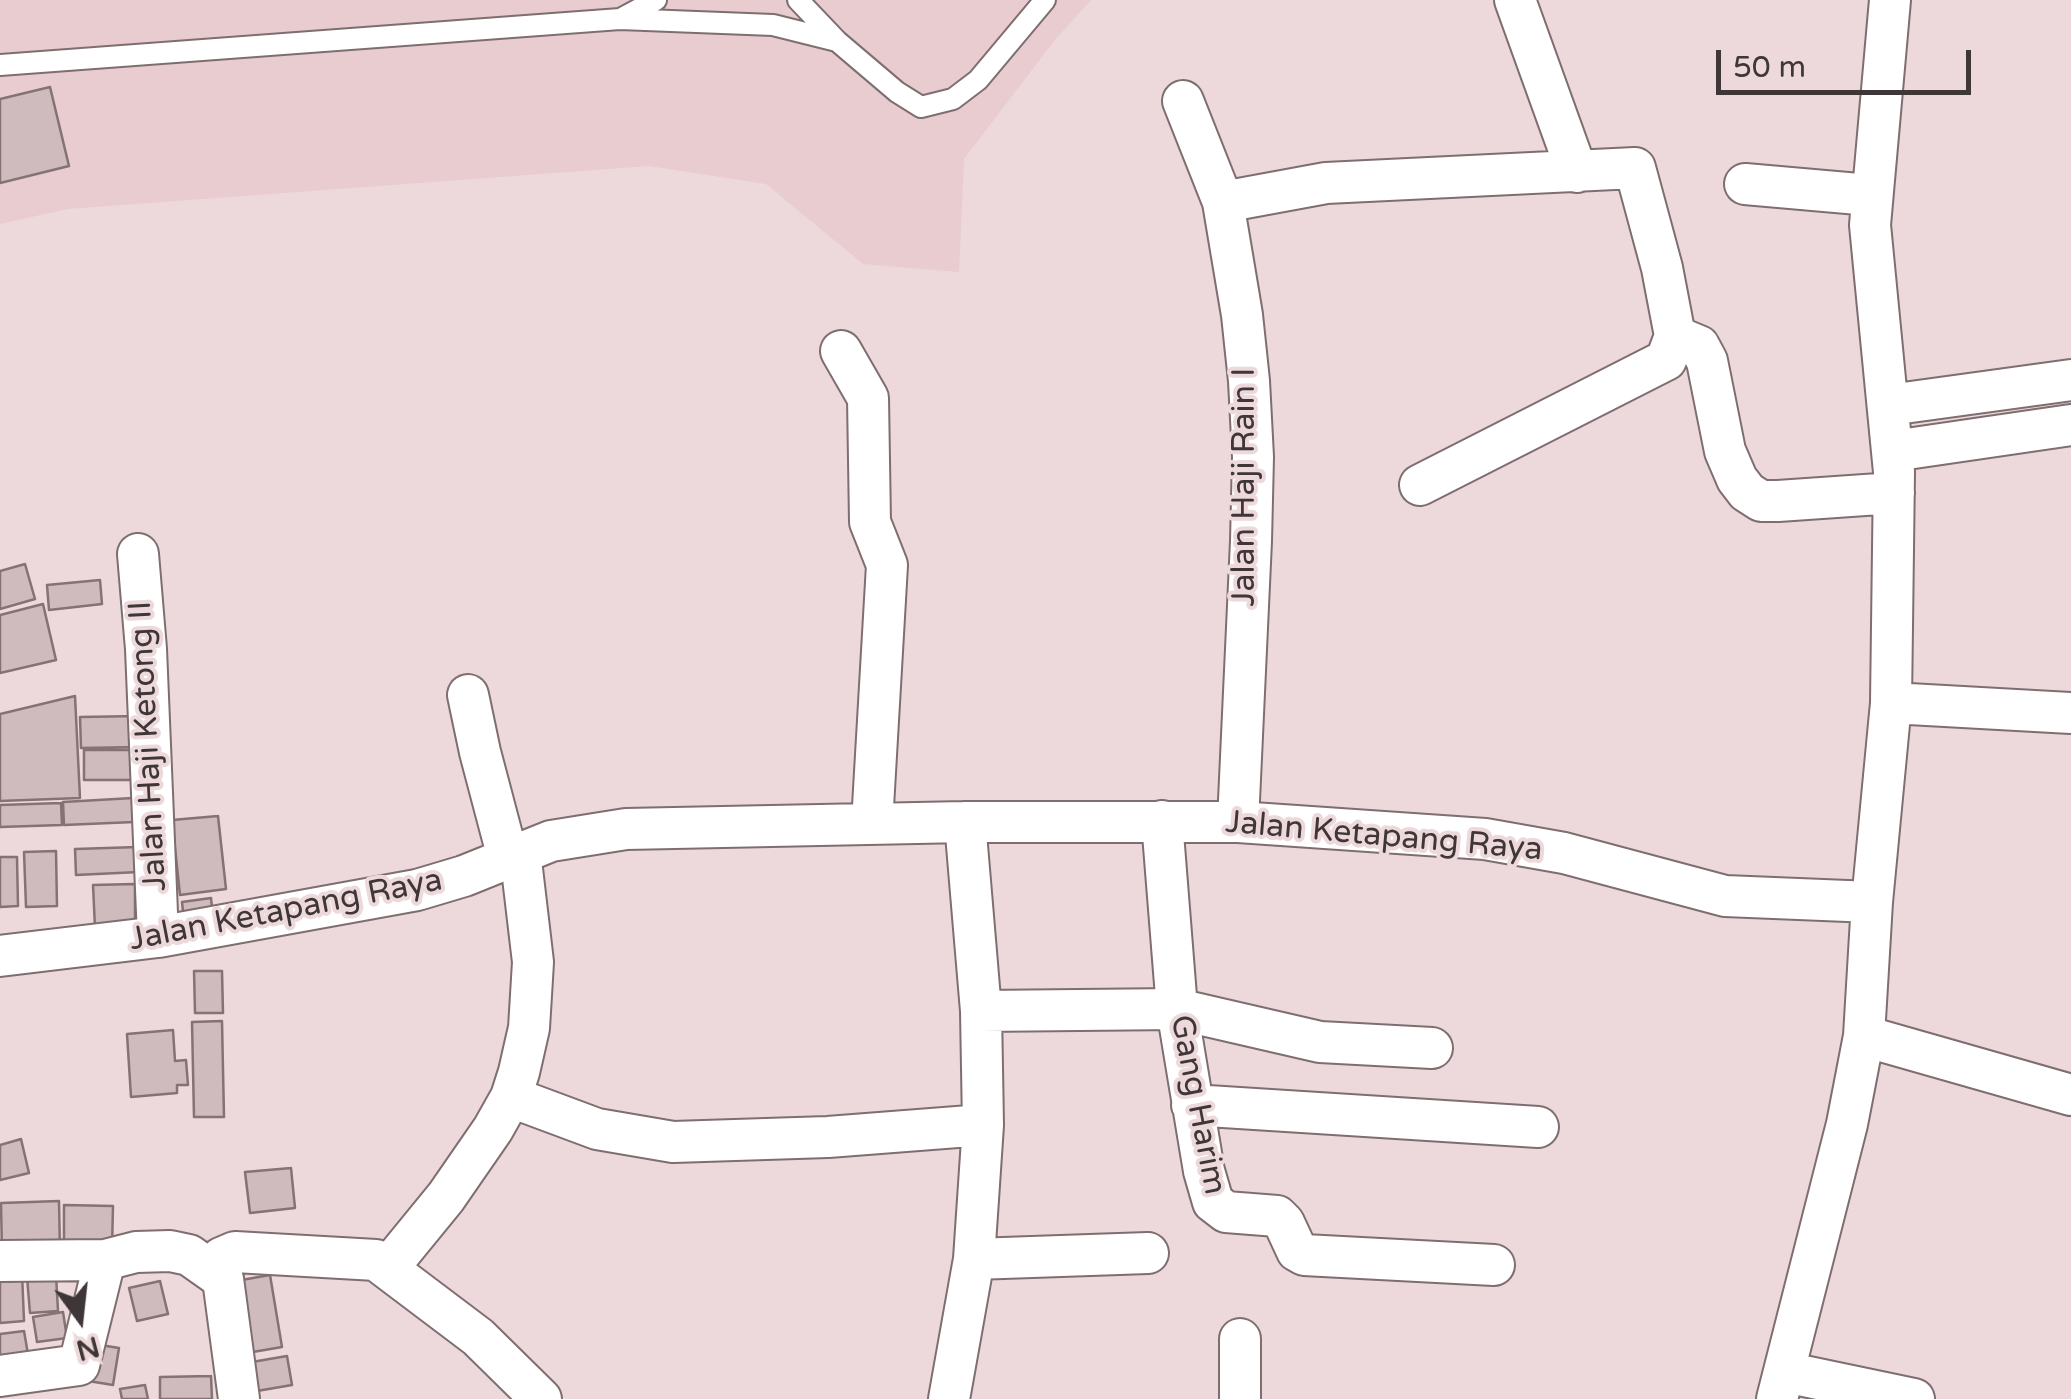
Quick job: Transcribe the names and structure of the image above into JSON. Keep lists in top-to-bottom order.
{
  "streets": {
    "street": [
      "Jalan Haji Rain I",
      "Jalan Haji Ketong II",
      "Jalan Ketapang Raya",
      "Gang Harim"
    ]
  },
  "crossings": [
    ["Jalan Haji Rain I", "Jalan Ketapang Raya"],
    ["Jalan Haji Ketong II", "Jalan Ketapang Raya"],
    ["Jalan Ketapang Raya", "Gang Harim"]
  ],
  "scale_bar": "50 m",
  "north": "bottom"
}
